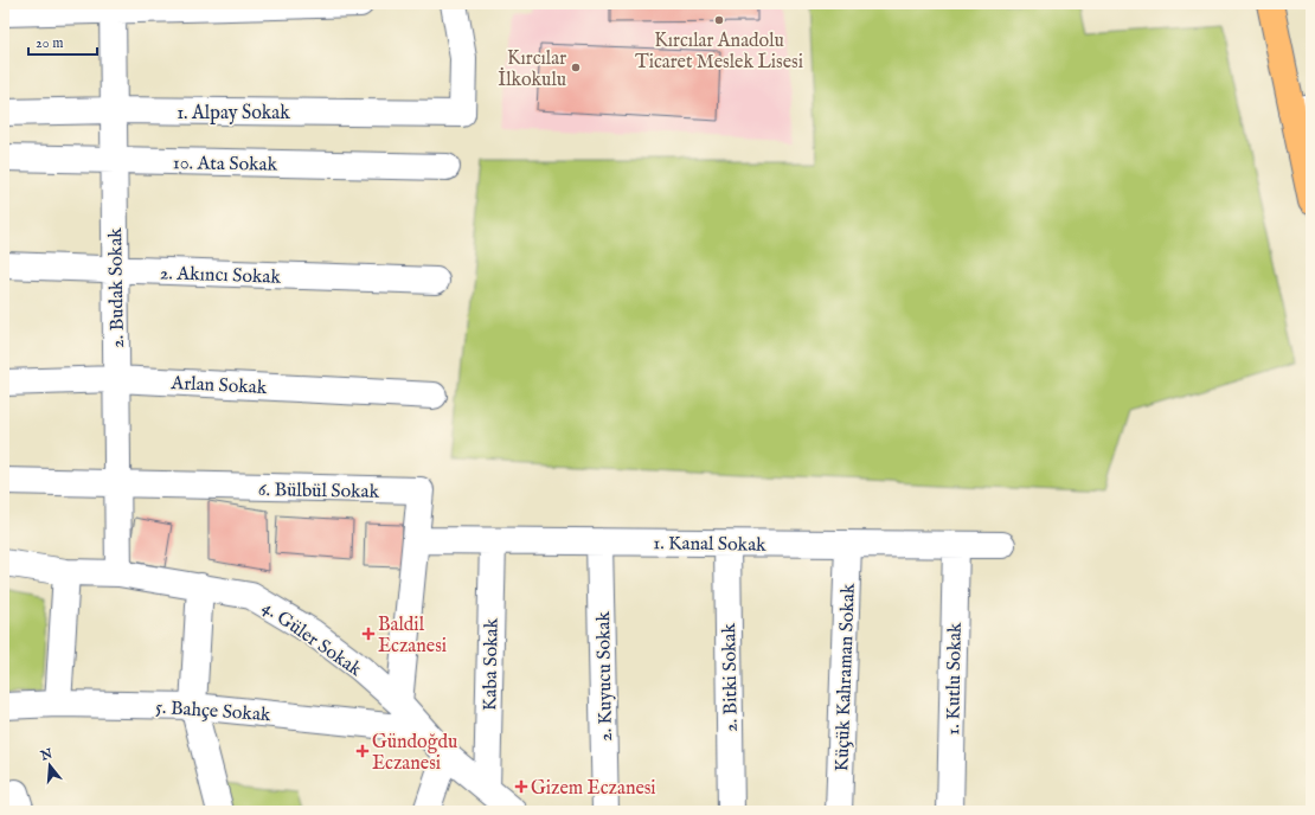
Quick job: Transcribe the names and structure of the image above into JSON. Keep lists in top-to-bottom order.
{
  "streets": {
    "street": [
      "1. Alpay Sokak",
      "10. Ata Sokak",
      "2. Akıncı Sokak",
      "2. Budak Sokak",
      "Arlan Sokak",
      "6. Bülbül Sokak",
      "1. Kanal Sokak",
      "4. Güler Sokak",
      "Kaba Sokak",
      "2. Kuyucu Sokak",
      "2. Bitki Sokak",
      "Küçük Kahraman Sokak",
      "1. Kutlu Sokak",
      "5. Bahçe Sokak"
    ]
  },
  "crossings": [
    ["1. Alpay Sokak", "2. Budak Sokak"],
    ["10. Ata Sokak", "2. Budak Sokak"],
    ["2. Akıncı Sokak", "2. Budak Sokak"],
    ["2. Budak Sokak", "Arlan Sokak"],
    ["2. Budak Sokak", "6. Bülbül Sokak"],
    ["2. Budak Sokak", "4. Güler Sokak"],
    ["6. Bülbül Sokak", "1. Kanal Sokak"],
    ["6. Bülbül Sokak", "4. Güler Sokak"],
    ["1. Kanal Sokak", "Kaba Sokak"],
    ["1. Kanal Sokak", "2. Kuyucu Sokak"],
    ["1. Kanal Sokak", "2. Bitki Sokak"],
    ["1. Kanal Sokak", "Küçük Kahraman Sokak"],
    ["1. Kanal Sokak", "1. Kutlu Sokak"],
    ["4. Güler Sokak", "Kaba Sokak"],
    ["4. Güler Sokak", "5. Bahçe Sokak"]
  ],
  "places": {
    "other": ["Kırcılar Anadolu Ticaret Meslek Lisesi", "Kırcılar İlkokulu"],
    "health": ["Baldil Eczanesi", "Gündoğdu Eczanesi", "Gizem Eczanesi"]
  },
  "scale_bar": "20 m",
  "north": "top"
}
